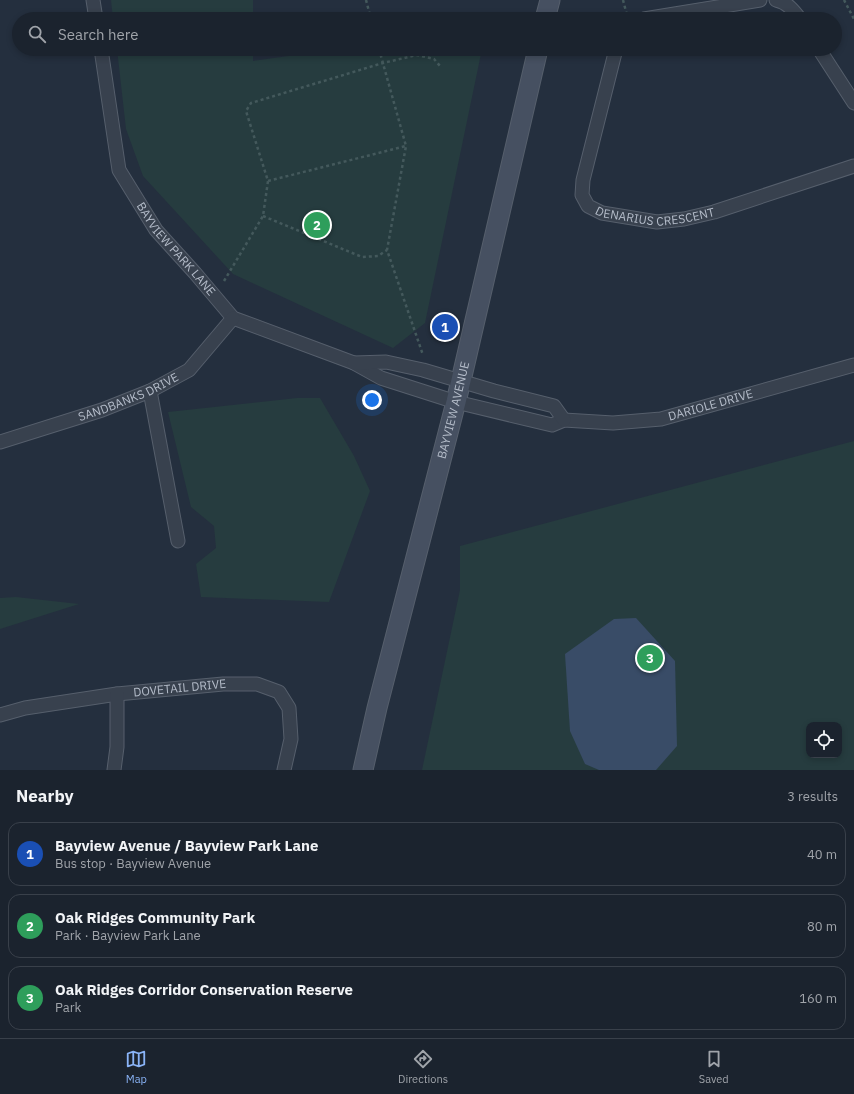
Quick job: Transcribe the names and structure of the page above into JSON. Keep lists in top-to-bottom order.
{
  "streets": {
    "main road": ["BAYVIEW AVENUE"],
    "street": [
      "DENARIUS CRESCENT",
      "BAYVIEW PARK LANE",
      "SANDBANKS DRIVE",
      "DARIOLE DRIVE",
      "DOVETAIL DRIVE"
    ]
  },
  "crossings": [
    ["BAYVIEW PARK LANE", "SANDBANKS DRIVE"],
    ["BAYVIEW PARK LANE", "DARIOLE DRIVE"],
    ["BAYVIEW PARK LANE", "BAYVIEW AVENUE"],
    ["DARIOLE DRIVE", "BAYVIEW AVENUE"]
  ],
  "page": {
    "search": "Search here",
    "pins": ["2", "1", "3"],
    "heading": ["Nearby", "3 results"],
    "list": [
      {
        "mark": "1",
        "name": "Bayview Avenue / Bayview Park Lane",
        "note": "Bus stop · Bayview Avenue",
        "value": "40 m"
      },
      {
        "mark": "2",
        "name": "Oak Ridges Community Park",
        "note": "Park · Bayview Park Lane",
        "value": "80 m"
      },
      {
        "mark": "3",
        "name": "Oak Ridges Corridor Conservation Reserve",
        "note": "Park",
        "value": "160 m"
      }
    ],
    "nav": ["Map", "Directions", "Saved"]
  }
}
